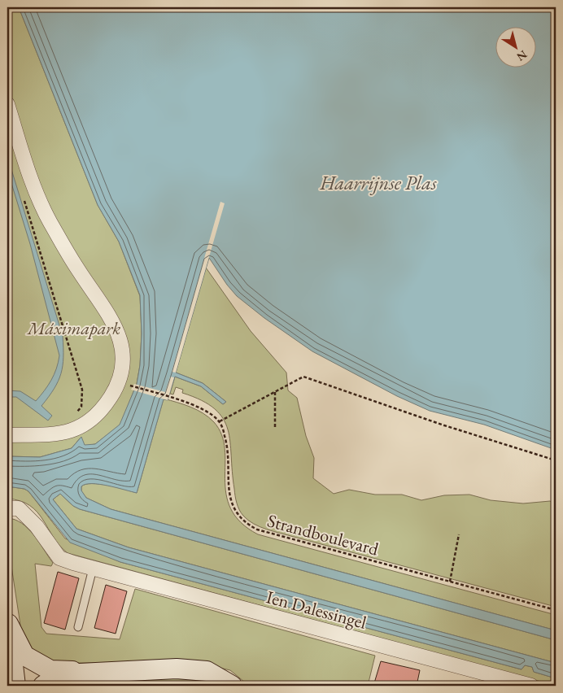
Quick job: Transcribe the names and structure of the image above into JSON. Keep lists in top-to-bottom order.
{
  "streets": {
    "street": ["Ien Dalessingel"],
    "path": ["Strandboulevard"]
  },
  "water": ["Haarrijnse Plas"],
  "parks": ["Máximapark"],
  "north": "bottom right"
}
